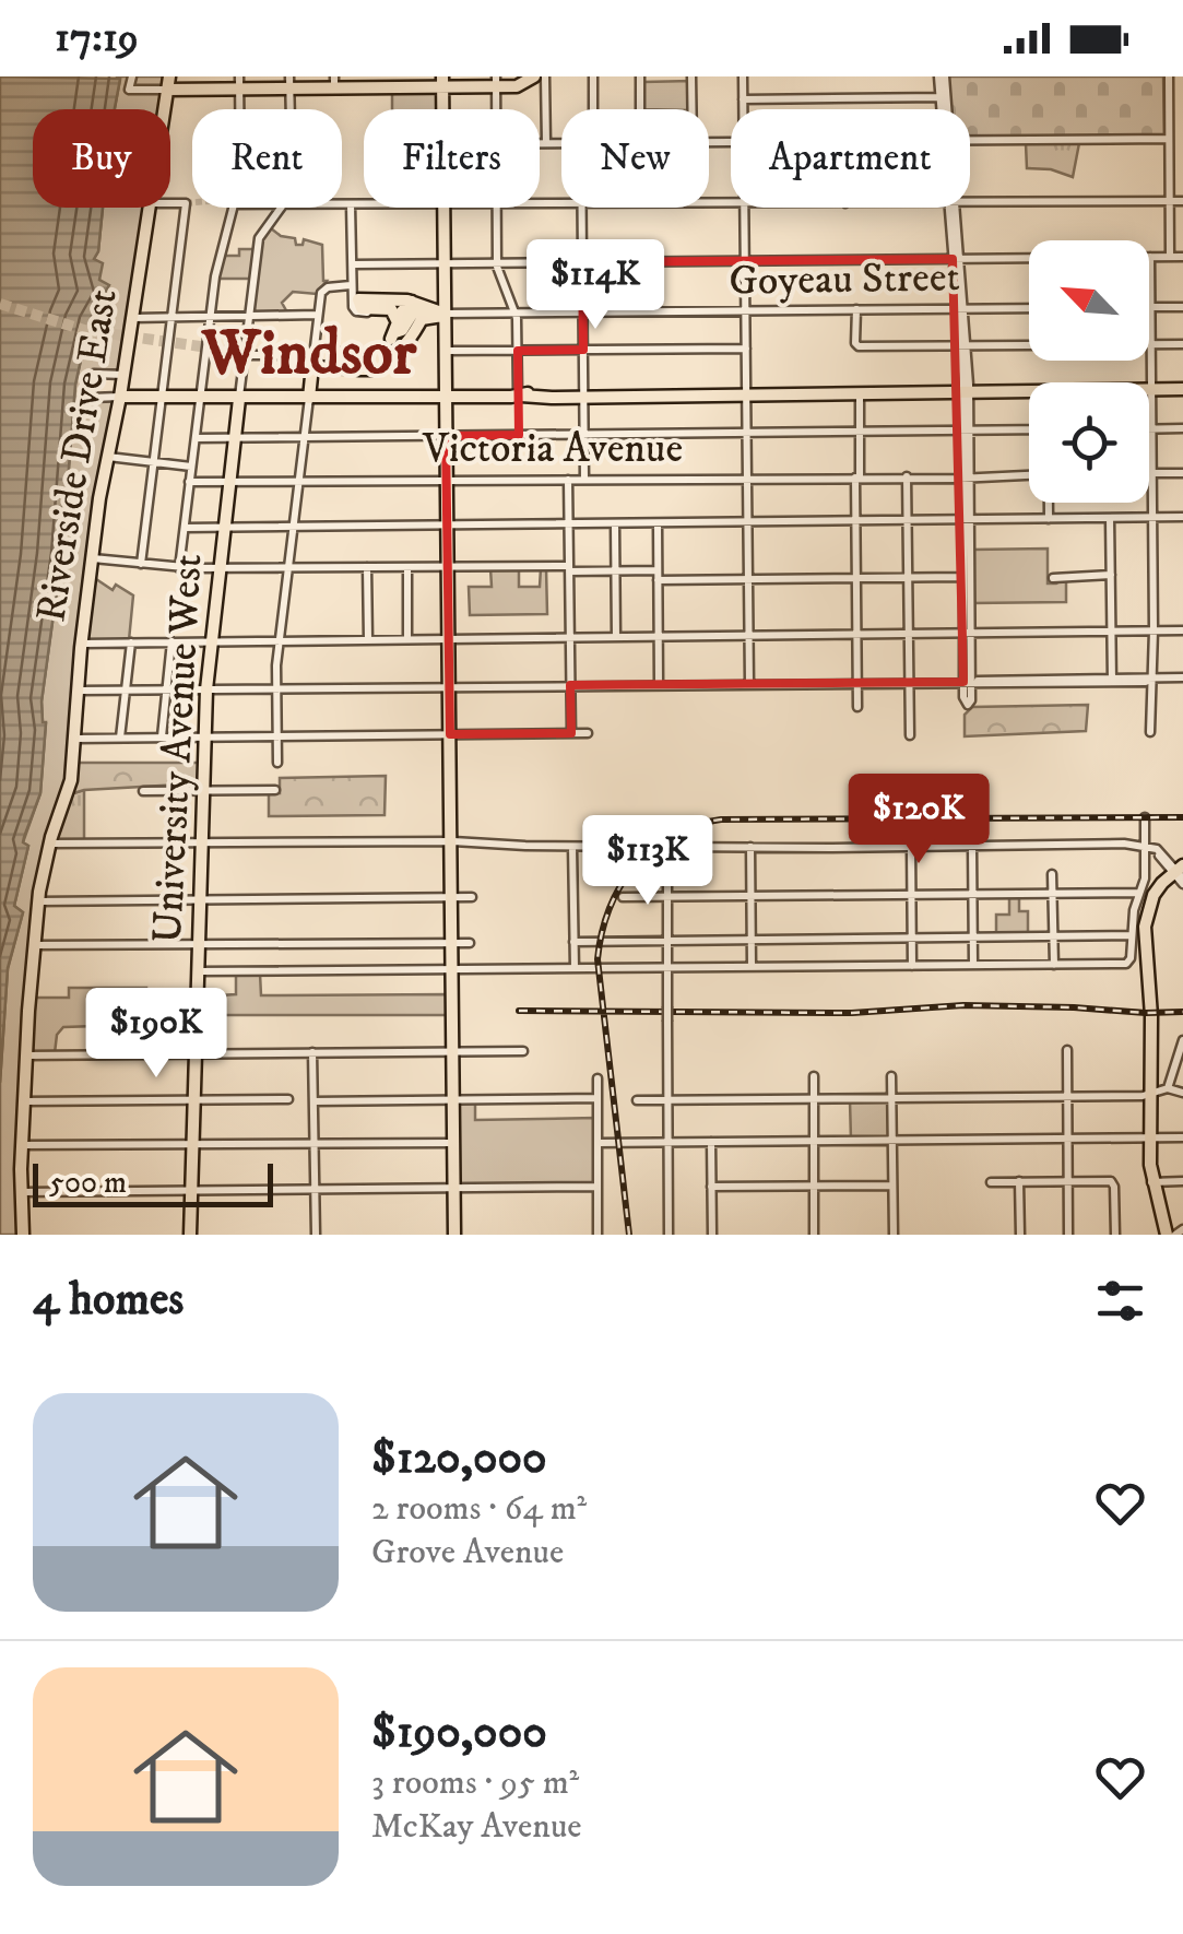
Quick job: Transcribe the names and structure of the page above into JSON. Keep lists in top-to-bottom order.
{
  "streets": {
    "main road": ["Riverside Drive East", "University Avenue West"],
    "street": ["Goyeau Street", "Victoria Avenue"]
  },
  "crossings": [
    ["Victoria Avenue", "University Avenue West"]
  ],
  "districts": ["Windsor"],
  "scale_bar": "500 m",
  "north": "top left",
  "page": {
    "status": "17:19",
    "chip": [
      "Buy",
      "Rent",
      "Filters",
      "New",
      "Apartment"
    ],
    "price": [
      "$114K",
      "$120K",
      "$113K",
      "$190K"
    ],
    "scale": "500 m",
    "heading": "4 homes",
    "list": [
      {
        "name": "$120,000",
        "note": "2 rooms · 64 m² · Grove Avenue"
      },
      {
        "name": "$190,000",
        "note": "3 rooms · 95 m² · McKay Avenue"
      }
    ]
  }
}
